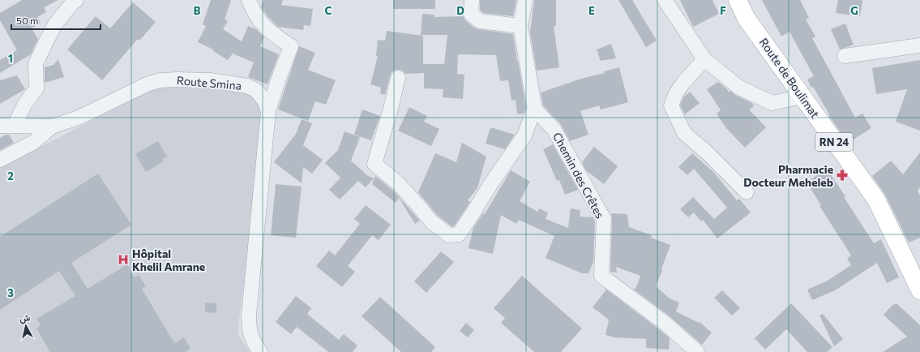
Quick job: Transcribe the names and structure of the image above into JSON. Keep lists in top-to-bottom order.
{
  "streets": {
    "main road": ["Route de Boulimat", "RN 24"],
    "street": ["Route Smina", "Chemin des Crêtes"]
  },
  "places": {
    "pharmacy": ["Pharmacie Docteur Meheleb"],
    "hospital": ["Hôpital Khelil Amrane"]
  },
  "scale_bar": "50 m",
  "north": "top",
  "grid": {
    "columns": [
      "B",
      "C",
      "D",
      "E",
      "F",
      "G"
    ],
    "rows": ["1", "2", "3"]
  }
}
